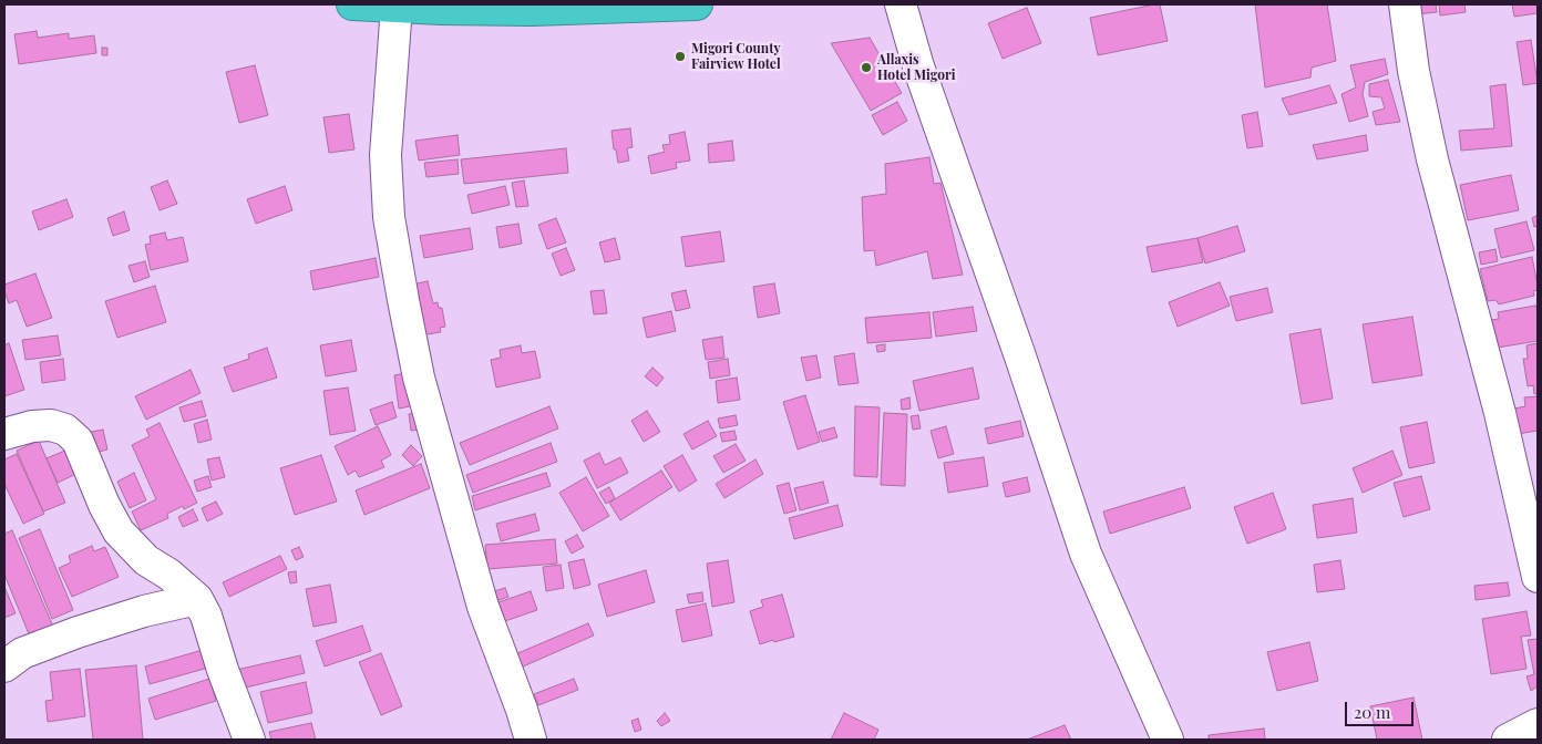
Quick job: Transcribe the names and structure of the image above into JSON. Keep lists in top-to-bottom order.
{
  "places": ["Migori County Fairview Hotel", "Allaxis Hotel Migori"],
  "scale_bar": "20 m"
}
